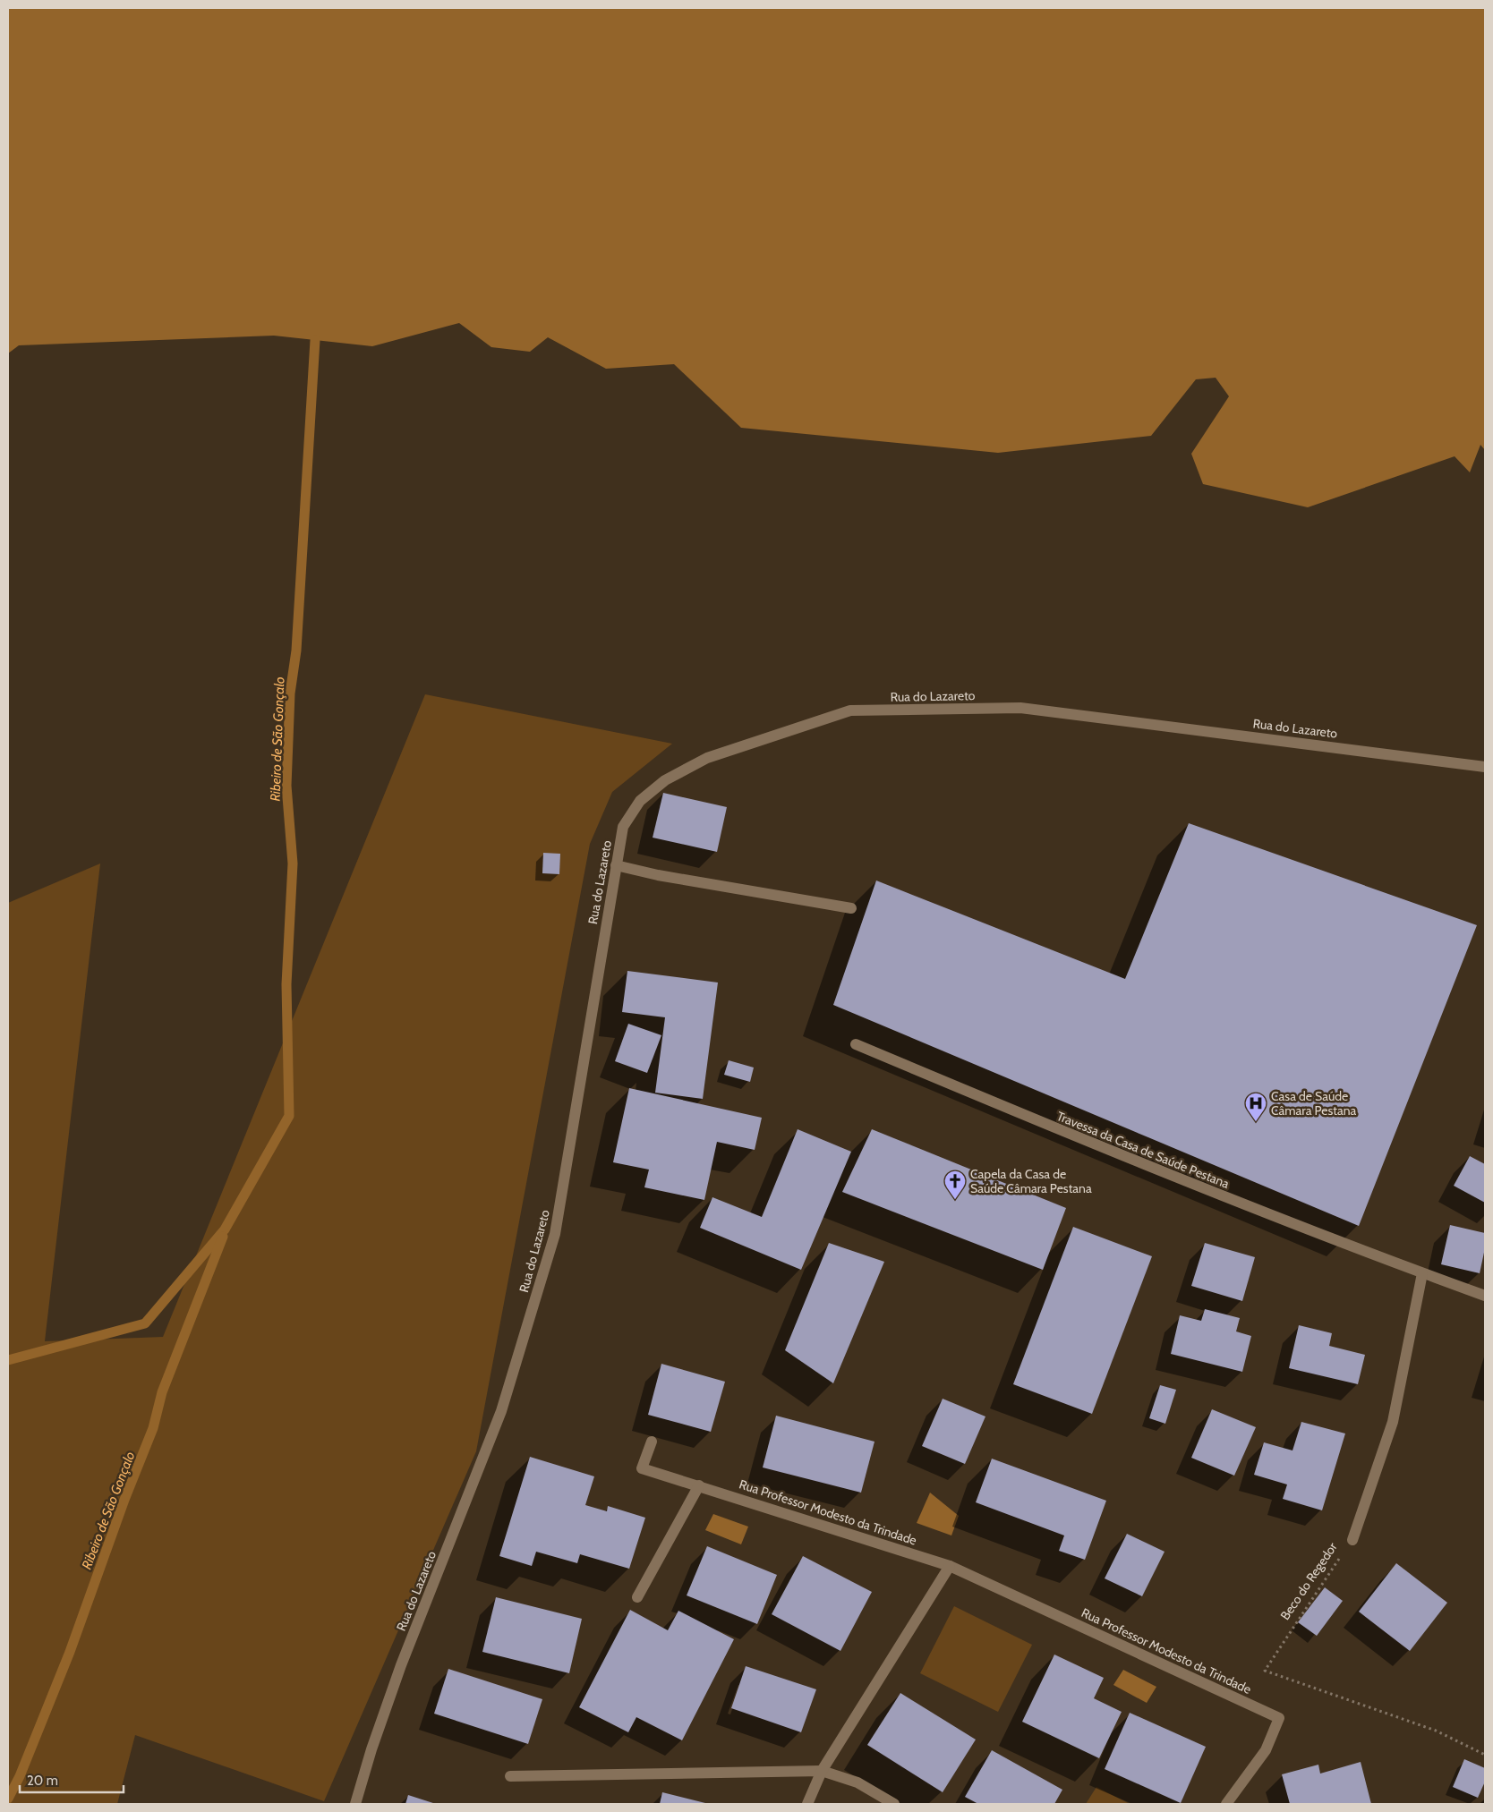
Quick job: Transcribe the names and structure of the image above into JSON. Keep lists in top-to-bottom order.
{
  "streets": {
    "street": [
      "Rua do Lazareto",
      "Travessa da Casa de Saúde Pestana",
      "Rua Professor Modesto da Trindade",
      "Beco do Regedor"
    ]
  },
  "crossings": [
    ["Travessa da Casa de Saúde Pestana", "Beco do Regedor"]
  ],
  "water": ["Ribeiro de São Gonçalo"],
  "places": {
    "hospital": ["Casa de Saúde Câmara Pestana"],
    "church": ["Capela da Casa de Saúde Câmara Pestana"]
  },
  "scale_bar": "20 m"
}
